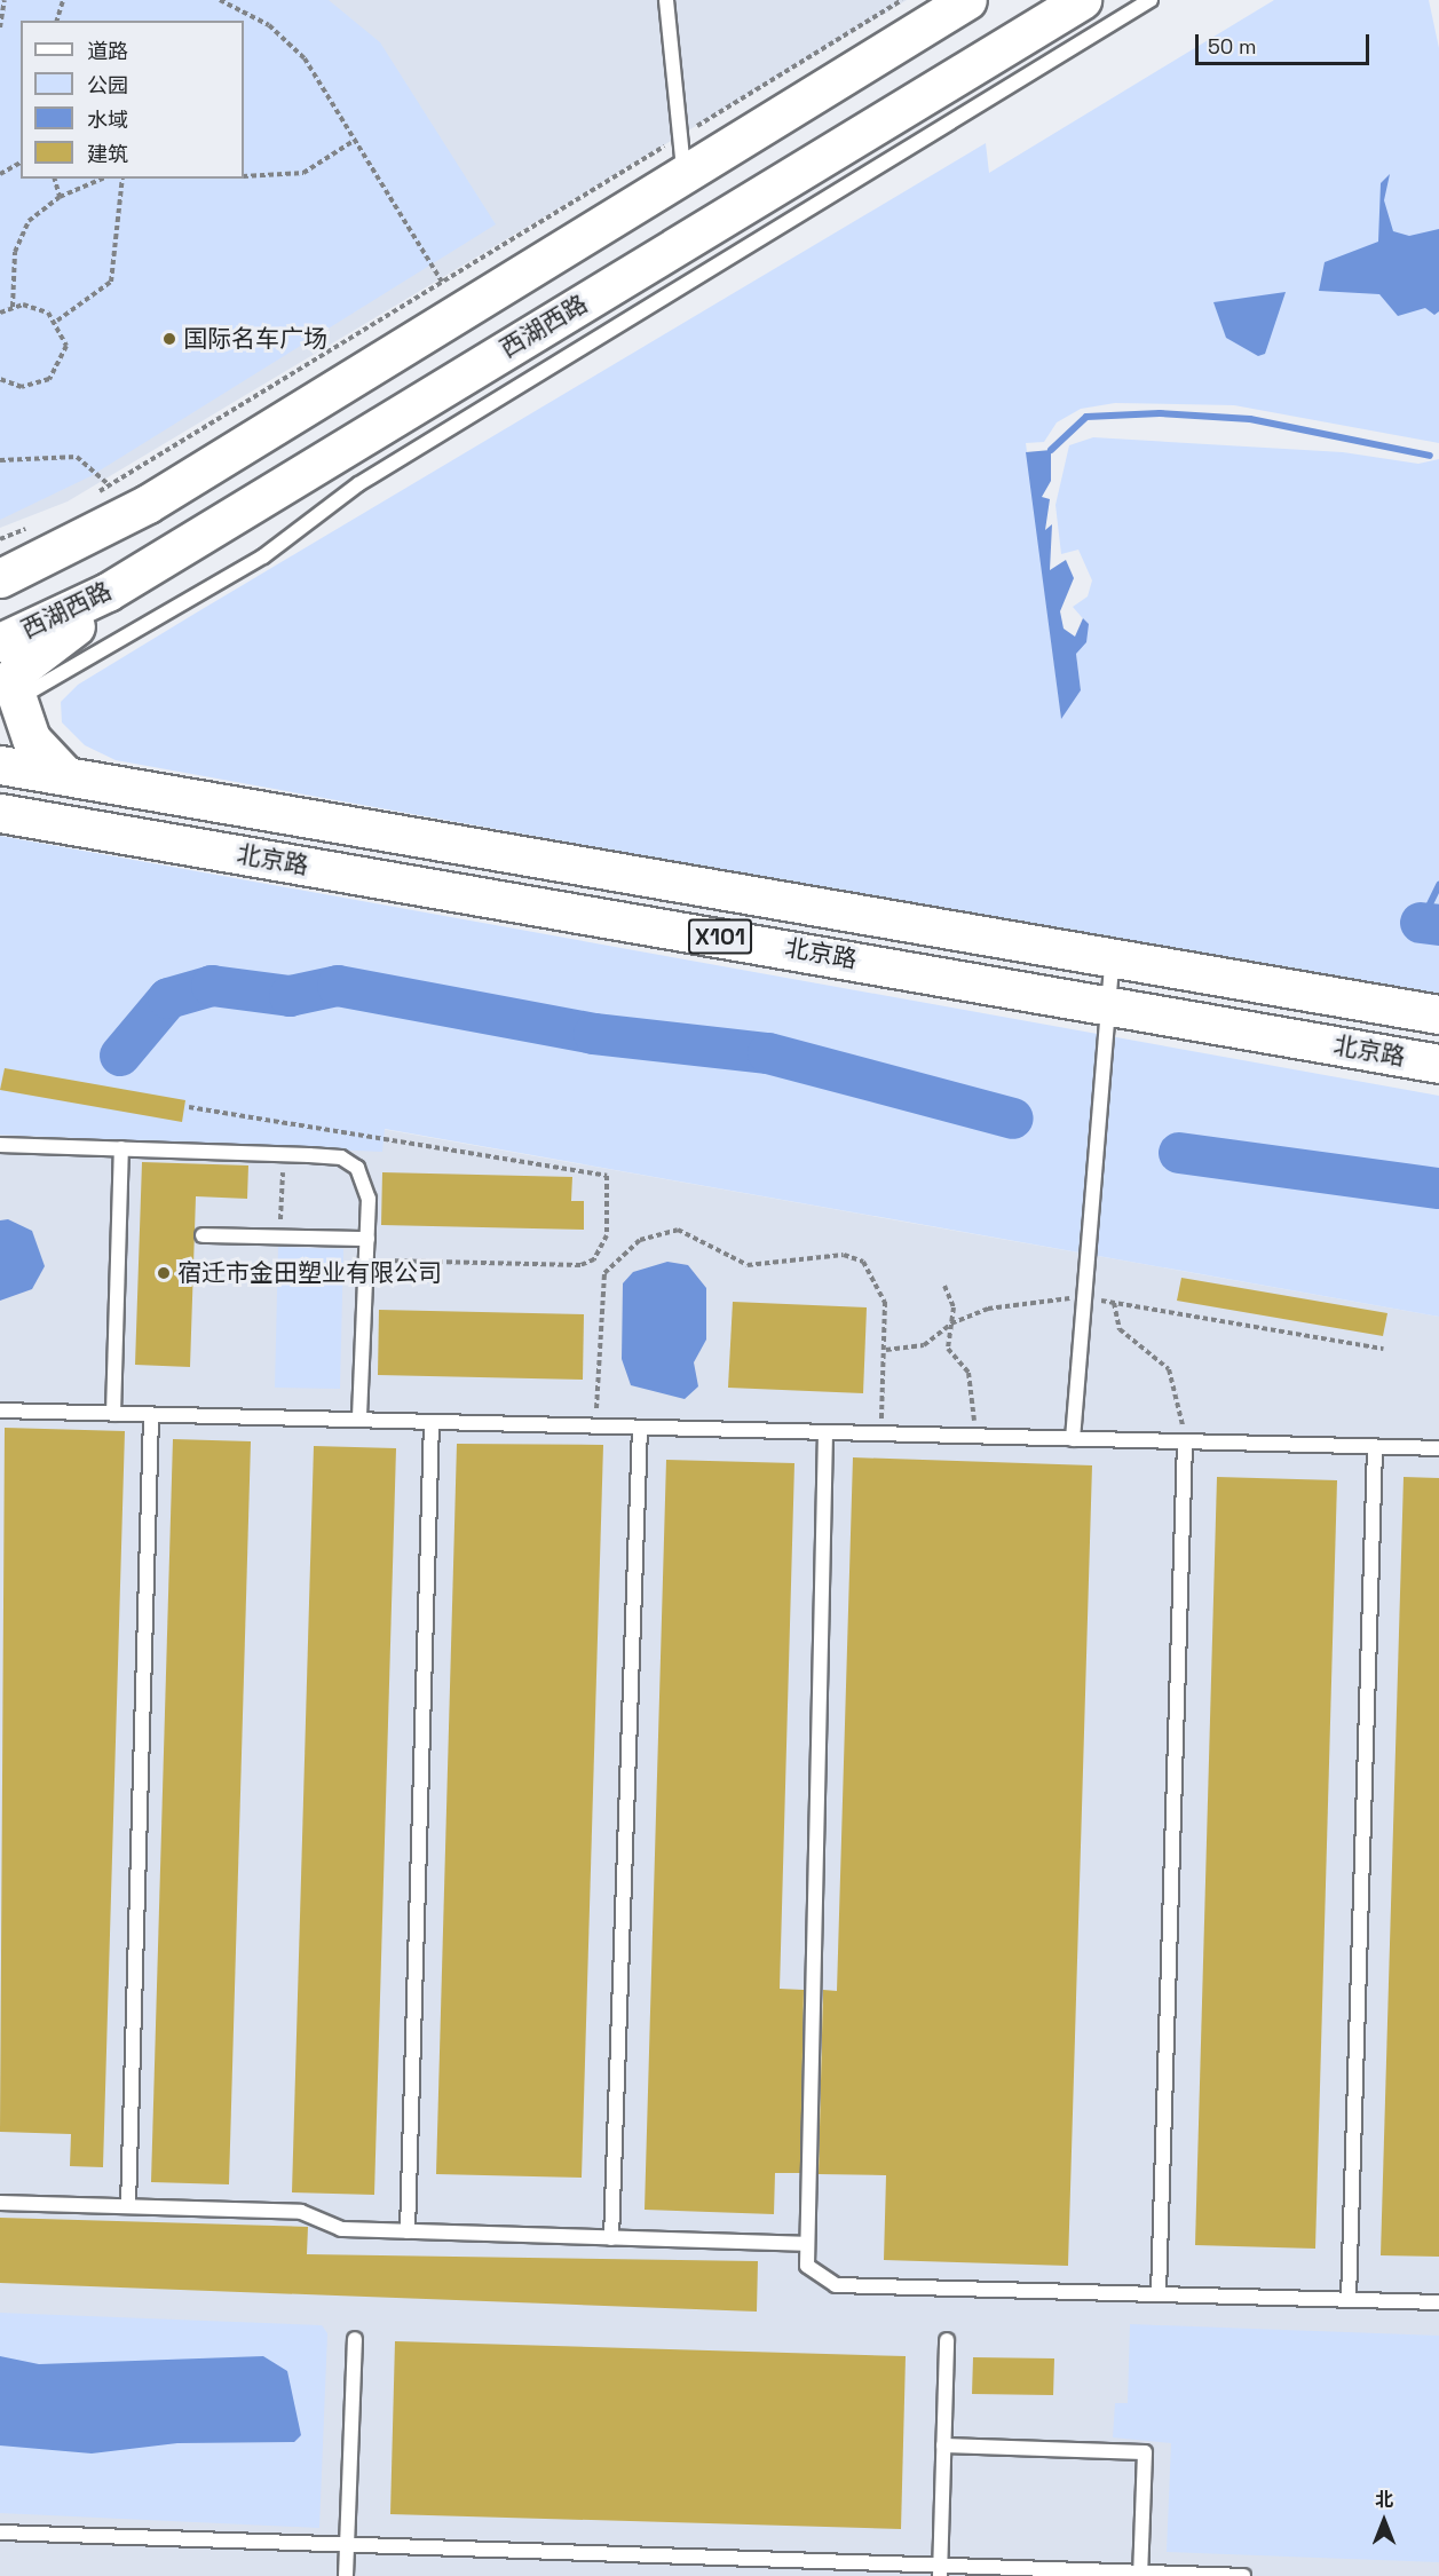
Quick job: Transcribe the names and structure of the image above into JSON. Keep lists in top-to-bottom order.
{
  "streets": {
    "main road": ["西湖西路", "北京路", "X101"]
  },
  "places": ["国际名车广场", "宿迁市金田塑业有限公司"],
  "legend": [
    "道路",
    "公园",
    "水域",
    "建筑"
  ],
  "scale_bar": "50 m",
  "north": "top"
}
